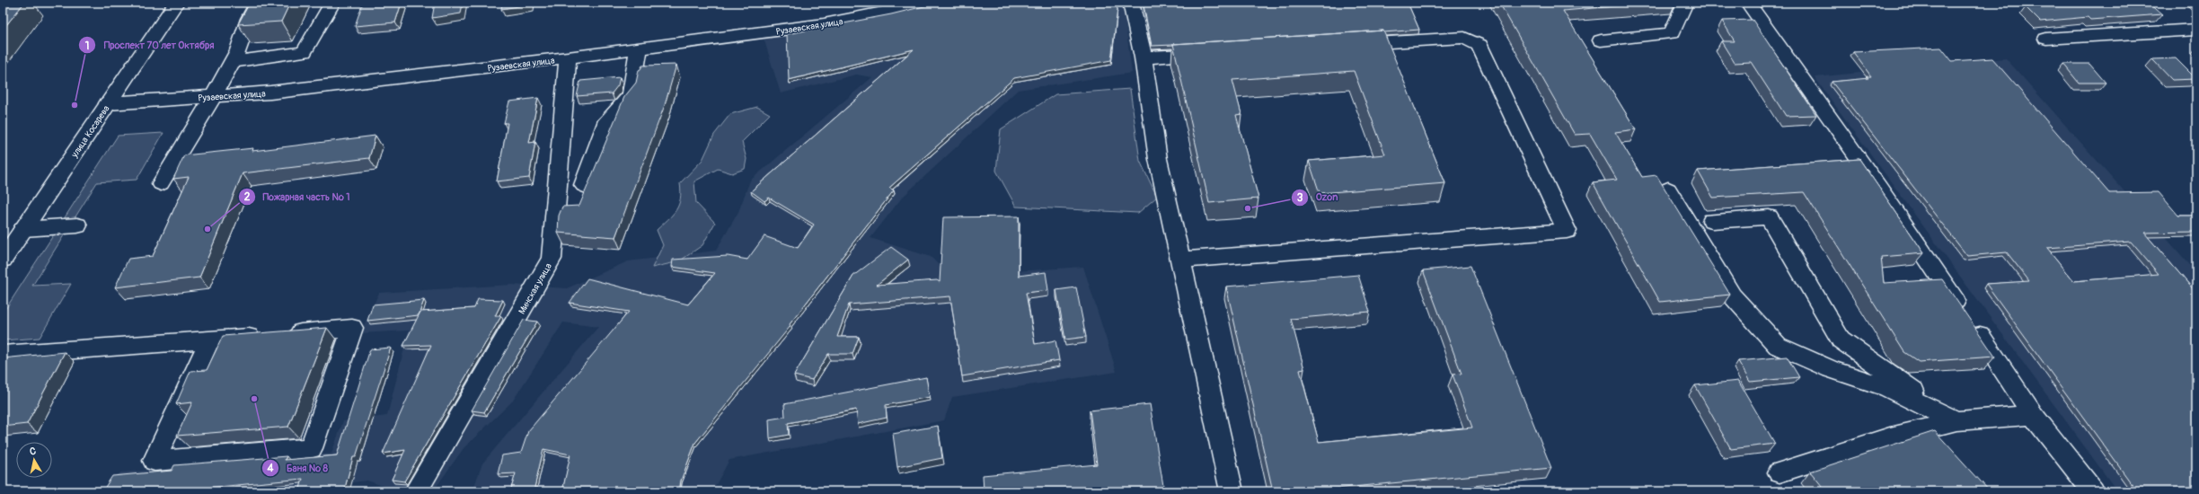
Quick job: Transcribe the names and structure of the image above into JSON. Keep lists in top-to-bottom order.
{
  "streets": {
    "street": ["Рузаевская улица", "улица Косарева", "Минская улица"]
  },
  "crossings": [
    ["Рузаевская улица", "улица Косарева"],
    ["Рузаевская улица", "Минская улица"]
  ],
  "places": [
    "Проспект 70 лет Октября",
    "Ozon",
    "Пожарная часть № 1",
    "Баня № 8"
  ],
  "north": "top"
}
